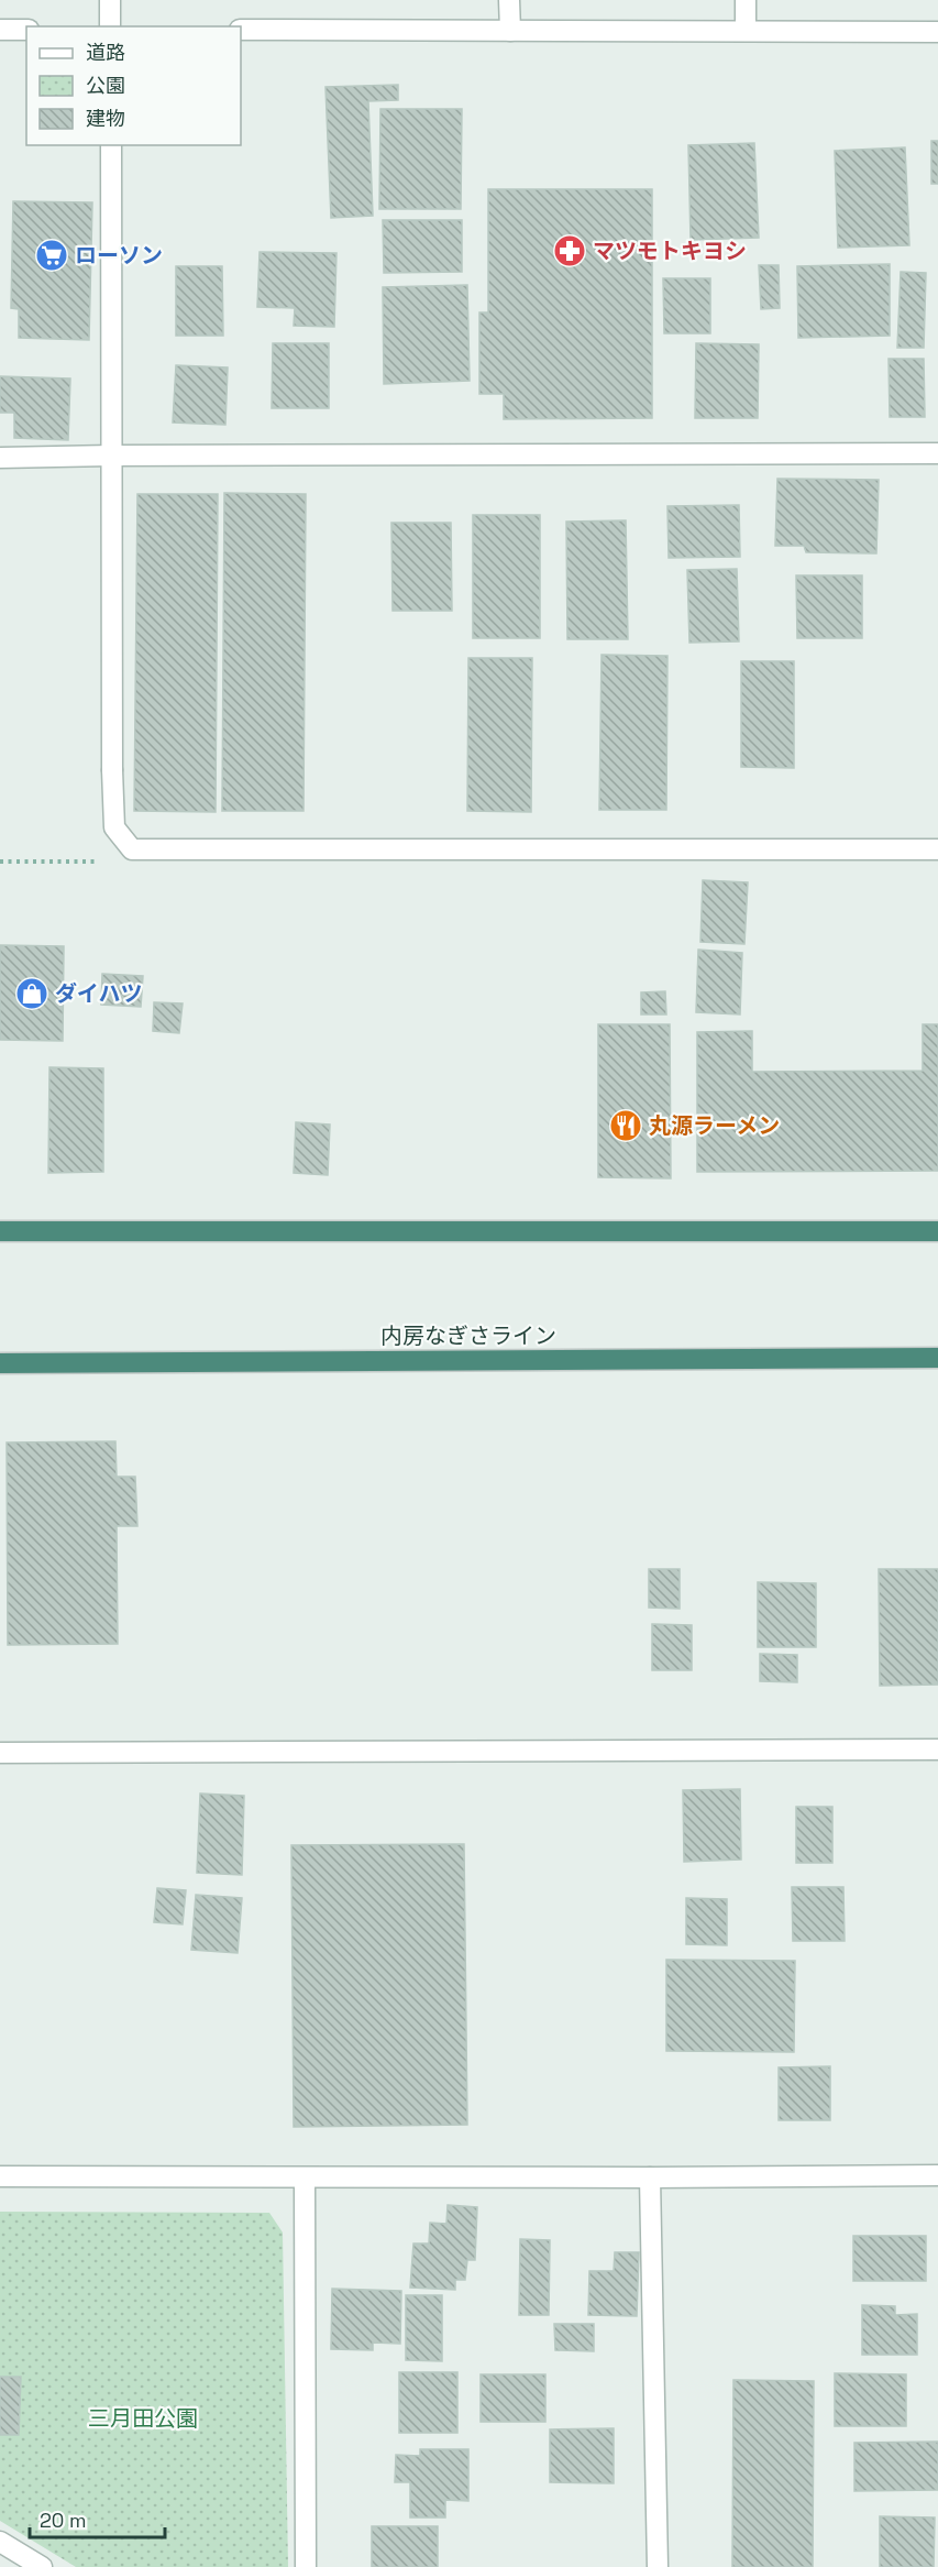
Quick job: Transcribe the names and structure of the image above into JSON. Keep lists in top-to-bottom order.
{
  "streets": {
    "highway": ["内房なぎさライン"]
  },
  "parks": ["三月田公園"],
  "places": {
    "pharmacy": ["マツモトキヨシ"],
    "supermarket": ["ローソン"],
    "shop": ["ダイハツ"],
    "restaurant": ["丸源ラーメン"]
  },
  "legend": ["道路", "公園", "建物"],
  "scale_bar": "20 m"
}
